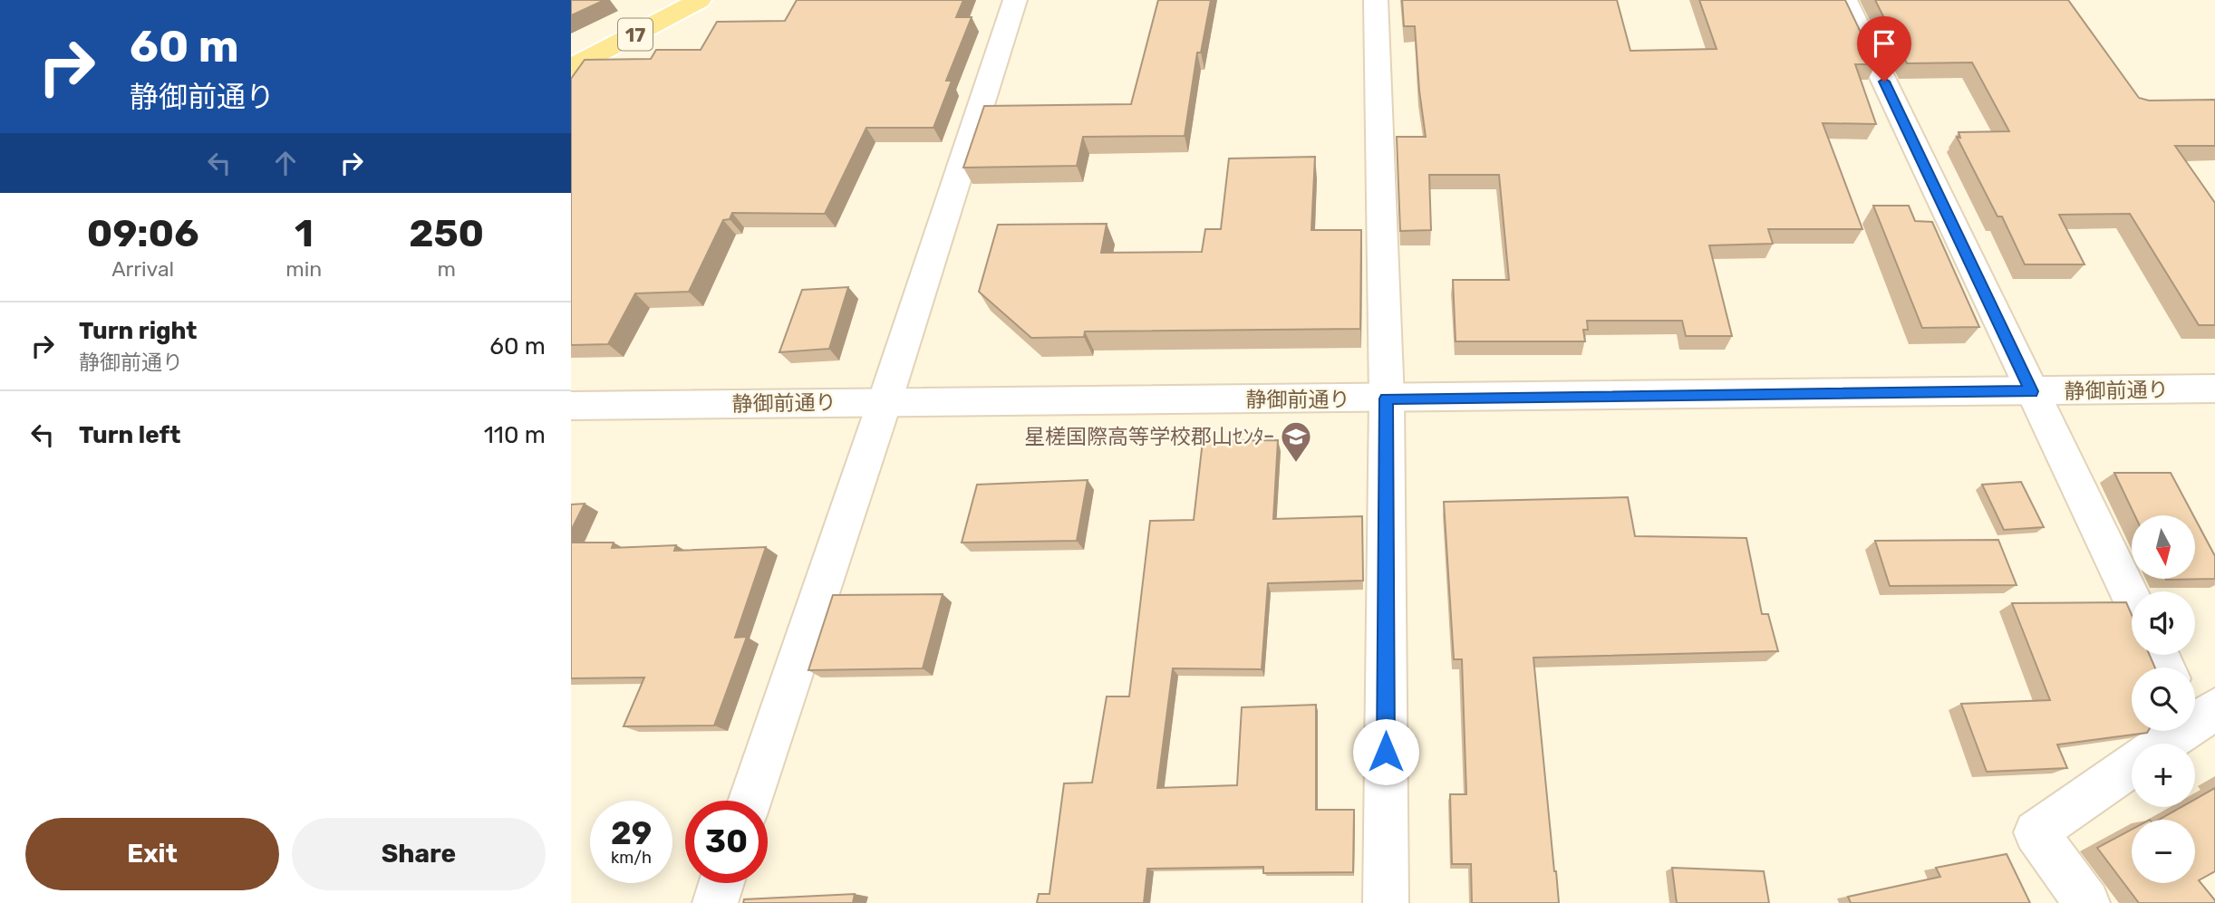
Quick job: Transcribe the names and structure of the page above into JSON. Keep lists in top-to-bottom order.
{
  "streets": {
    "main road": ["17"],
    "street": ["静御前通り"]
  },
  "places": {
    "school or university": ["星槎国際高等学校郡山ｾﾝﾀｰ"]
  },
  "north": "bottom",
  "page": {
    "turn": ["60 m", "静御前通り"],
    "eta": [
      "09:06",
      "Arrival",
      "1",
      "min",
      "250",
      "m"
    ],
    "list": [
      {
        "name": "Turn right",
        "note": "静御前通り",
        "value": "60 m"
      },
      {
        "name": "Turn left",
        "value": "110 m"
      }
    ],
    "map_buttons": ["+", "−"],
    "speed": "29 km/h",
    "limit": "30",
    "buttons": ["Exit", "Share"]
  }
}
